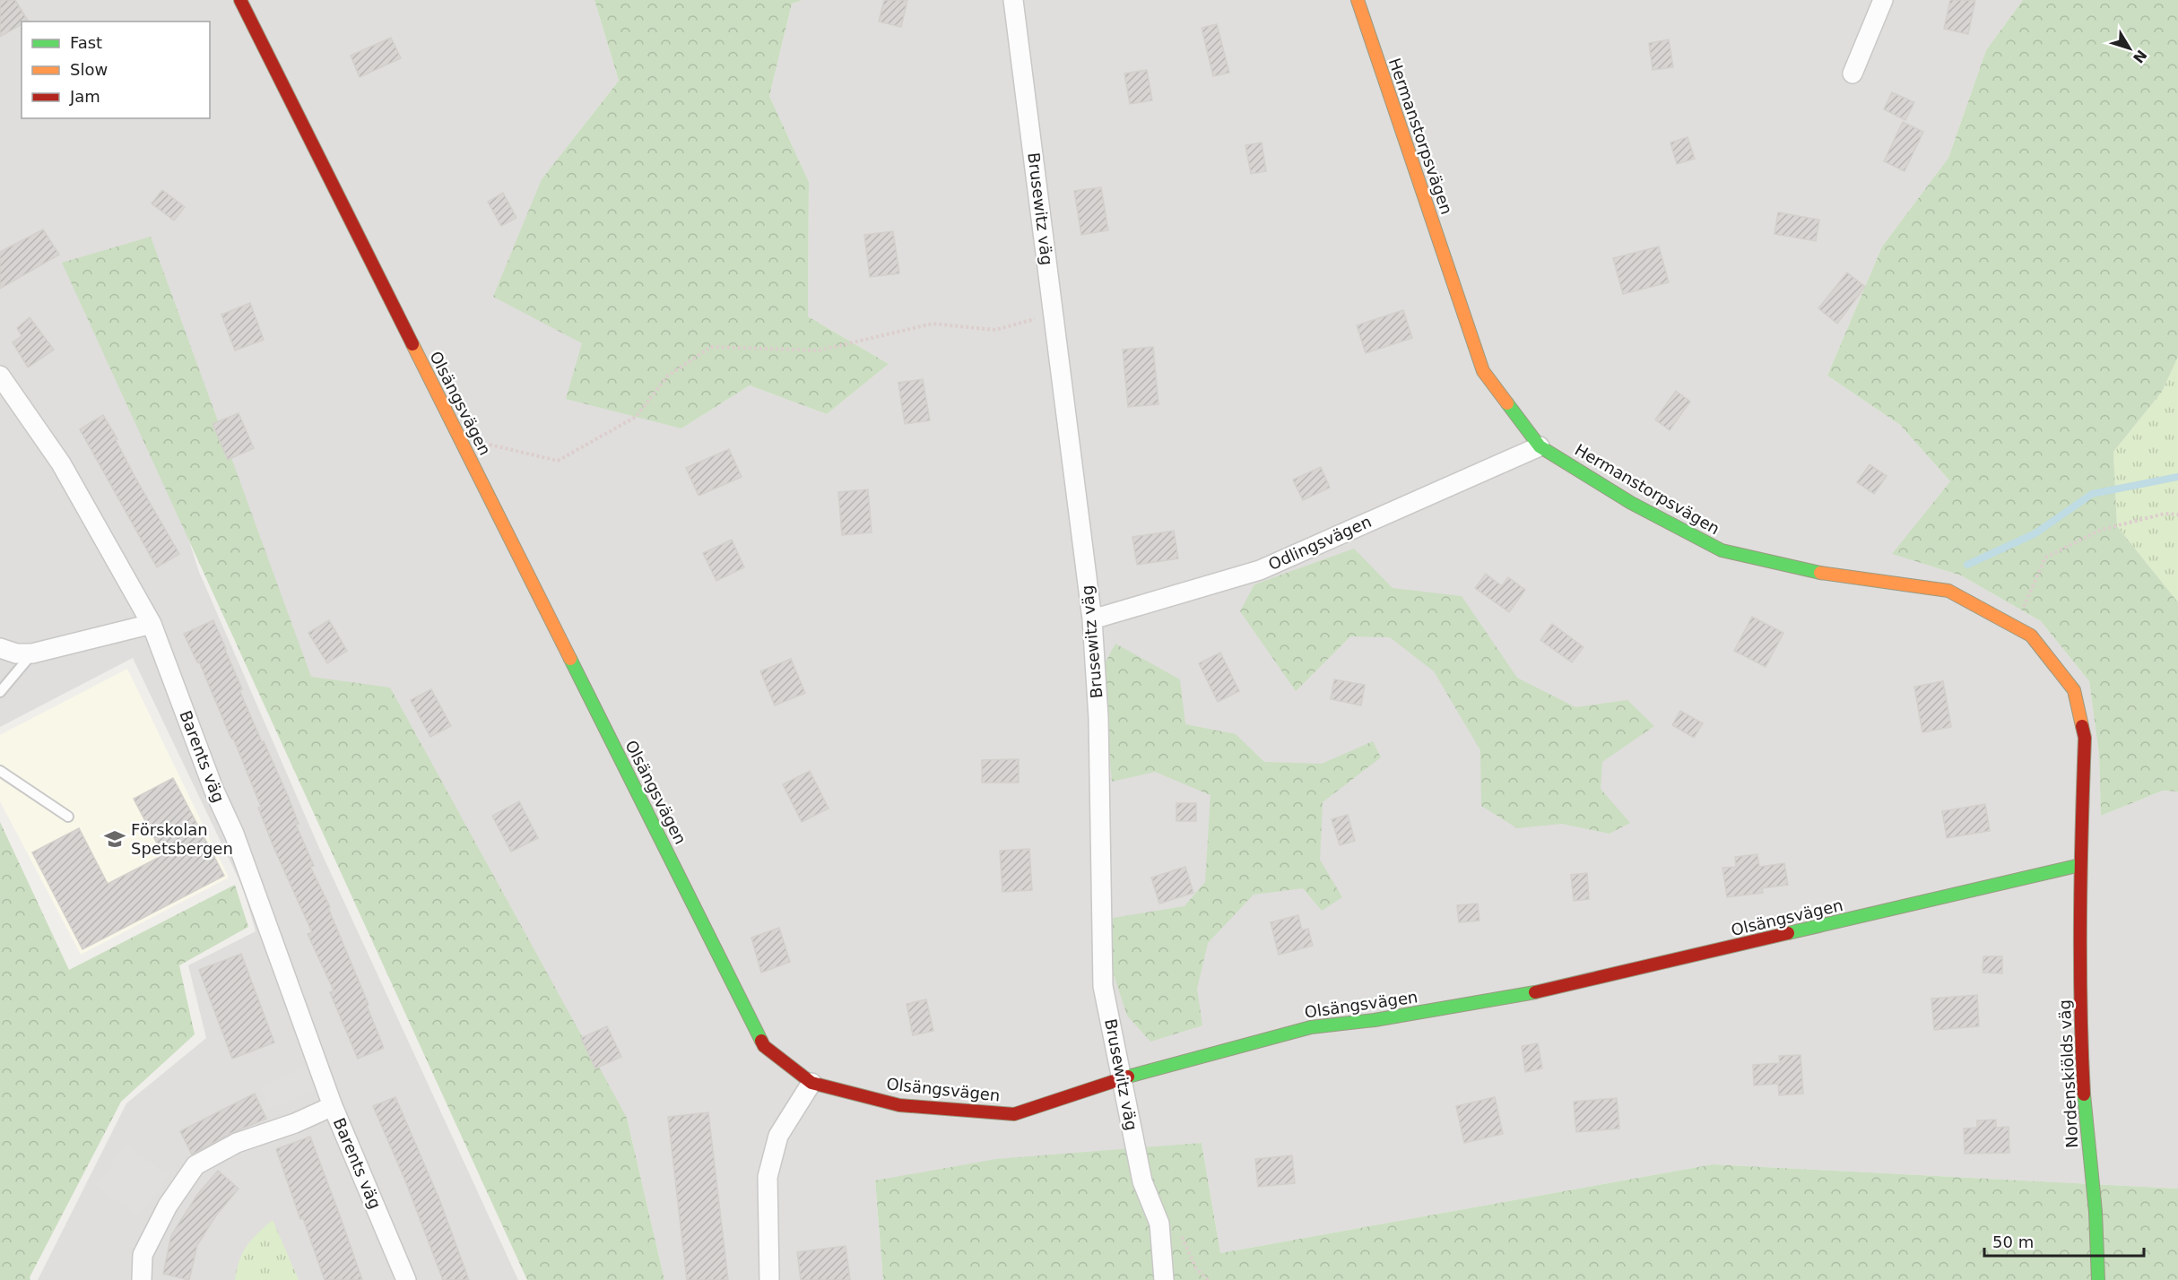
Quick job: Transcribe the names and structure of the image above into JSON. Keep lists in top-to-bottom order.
{
  "streets": {
    "street": [
      "Hermanstorpsvägen",
      "Brusewitz väg",
      "Olsängsvägen",
      "Odlingsvägen",
      "Barents väg",
      "Nordenskiölds väg"
    ]
  },
  "crossings": [
    ["Hermanstorpsvägen", "Olsängsvägen"],
    ["Hermanstorpsvägen", "Odlingsvägen"],
    ["Hermanstorpsvägen", "Nordenskiölds väg"],
    ["Brusewitz väg", "Olsängsvägen"],
    ["Brusewitz väg", "Odlingsvägen"],
    ["Olsängsvägen", "Nordenskiölds väg"]
  ],
  "places": {
    "school or university": ["Förskolan Spetsbergen"]
  },
  "legend": ["Fast", "Slow", "Jam"],
  "scale_bar": "50 m",
  "north": "bottom right"
}
